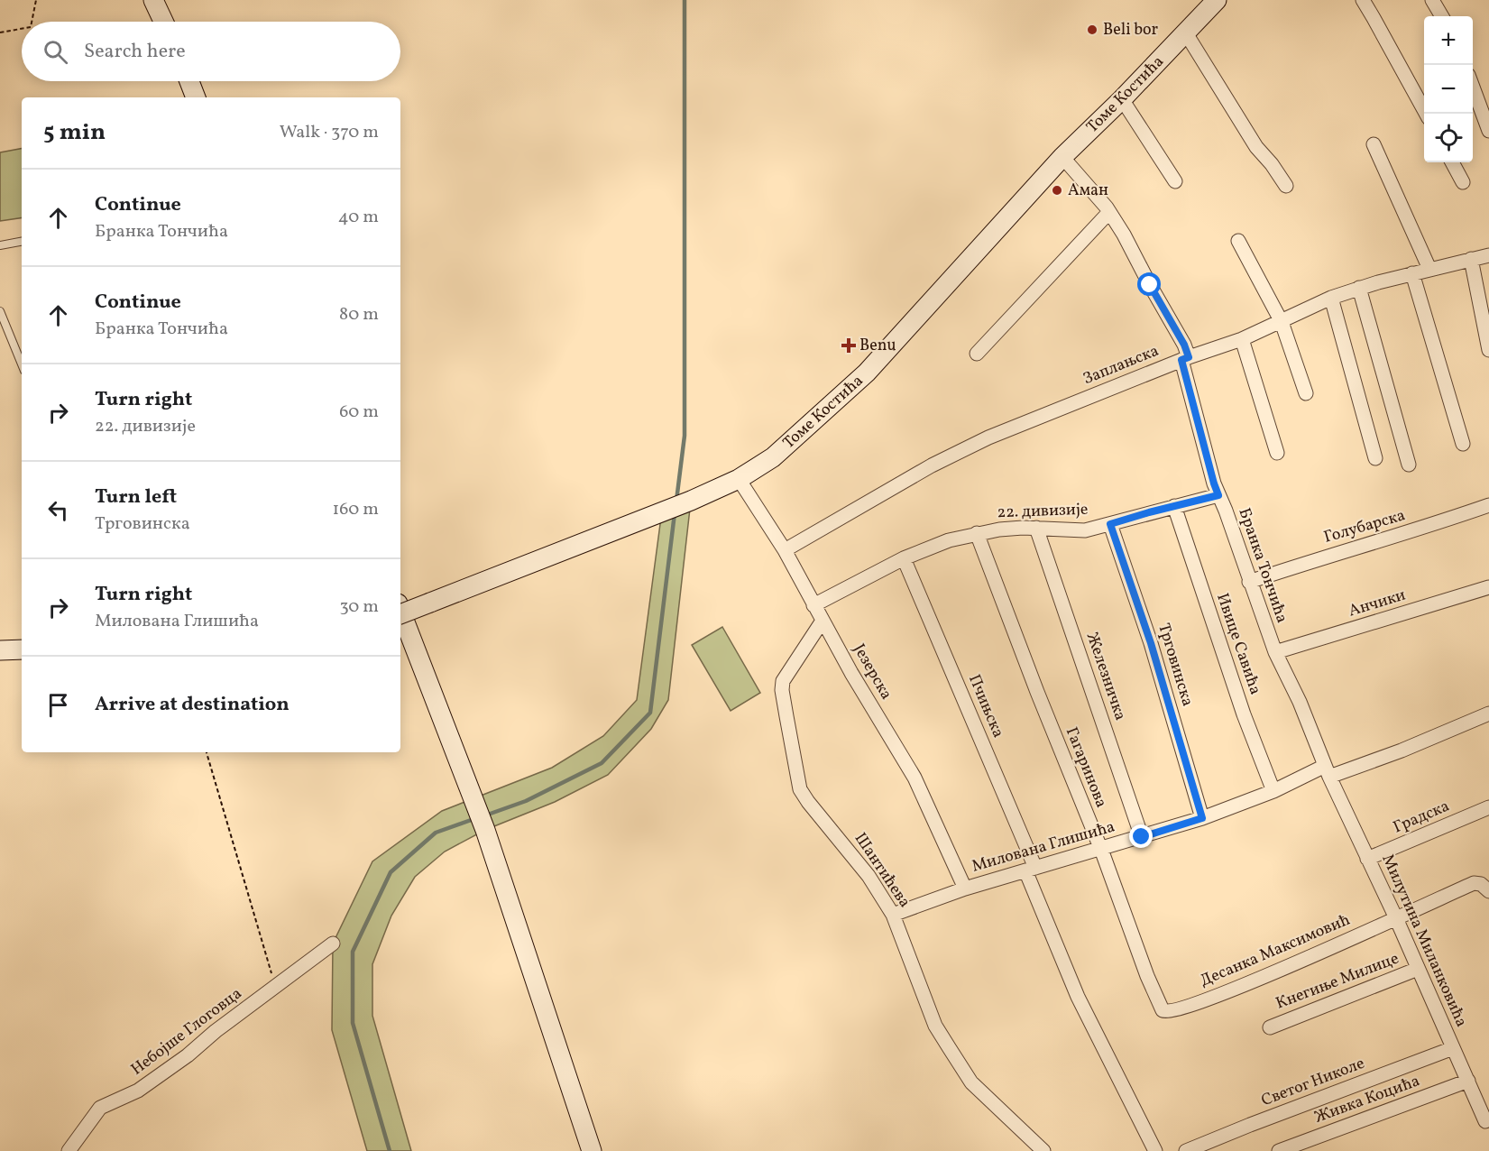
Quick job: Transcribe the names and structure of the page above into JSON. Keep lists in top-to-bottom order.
{
  "streets": {
    "street": [
      "Томе Костића",
      "Заплањска",
      "22. дивизије",
      "Голубарска",
      "Бранка Тончића",
      "Анчики",
      "Ивице Савића",
      "Трговинска",
      "Језерска",
      "Железничка",
      "Пчињска",
      "Гагаринова",
      "Градска",
      "Милована Глишића",
      "Шантићева",
      "Милутина Миланковића",
      "Десанка Максимовић",
      "Кнегиње Милице",
      "Небојше Глоговца",
      "Светог Николе",
      "Живка Коцића"
    ]
  },
  "crossings": [
    ["Томе Костића", "Бранка Тончића"],
    ["Томе Костића", "Језерска"],
    ["Заплањска", "Бранка Тончића"],
    ["Заплањска", "Језерска"],
    ["22. дивизије", "Бранка Тончића"],
    ["22. дивизије", "Ивице Савића"],
    ["22. дивизије", "Трговинска"],
    ["22. дивизије", "Језерска"],
    ["22. дивизије", "Железничка"],
    ["22. дивизије", "Пчињска"],
    ["22. дивизије", "Гагаринова"],
    ["Голубарска", "Бранка Тончића"],
    ["Бранка Тончића", "Анчики"],
    ["Бранка Тончића", "Милована Глишића"],
    ["Бранка Тончића", "Милутина Миланковића"],
    ["Ивице Савића", "Милована Глишића"],
    ["Трговинска", "Милована Глишића"],
    ["Језерска", "Милована Глишића"],
    ["Језерска", "Шантићева"],
    ["Железничка", "Милована Глишића"],
    ["Пчињска", "Милована Глишића"],
    ["Гагаринова", "Милована Глишића"],
    ["Гагаринова", "Десанка Максимовић"],
    ["Градска", "Милутина Миланковића"],
    ["Милована Глишића", "Шантићева"],
    ["Милована Глишића", "Милутина Миланковића"],
    ["Милутина Миланковића", "Десанка Максимовић"],
    ["Милутина Миланковића", "Кнегиње Милице"],
    ["Милутина Миланковића", "Светог Николе"],
    ["Милутина Миланковића", "Живка Коцића"]
  ],
  "places": {
    "other": ["Beli bor", "Аман"],
    "health": ["Benu"]
  },
  "page": {
    "map_buttons": ["+", "−"],
    "search": "Search here",
    "heading": ["5 min", "Walk · 370 m"],
    "list": [
      ["Continue", "Бранка Тончића", "40 m"],
      ["Continue", "Бранка Тончића", "80 m"],
      ["Turn right", "22. дивизије", "60 m"],
      ["Turn left", "Трговинска", "160 m"],
      ["Turn right", "Милована Глишића", "30 m"],
      "Arrive at destination"
    ]
  }
}
